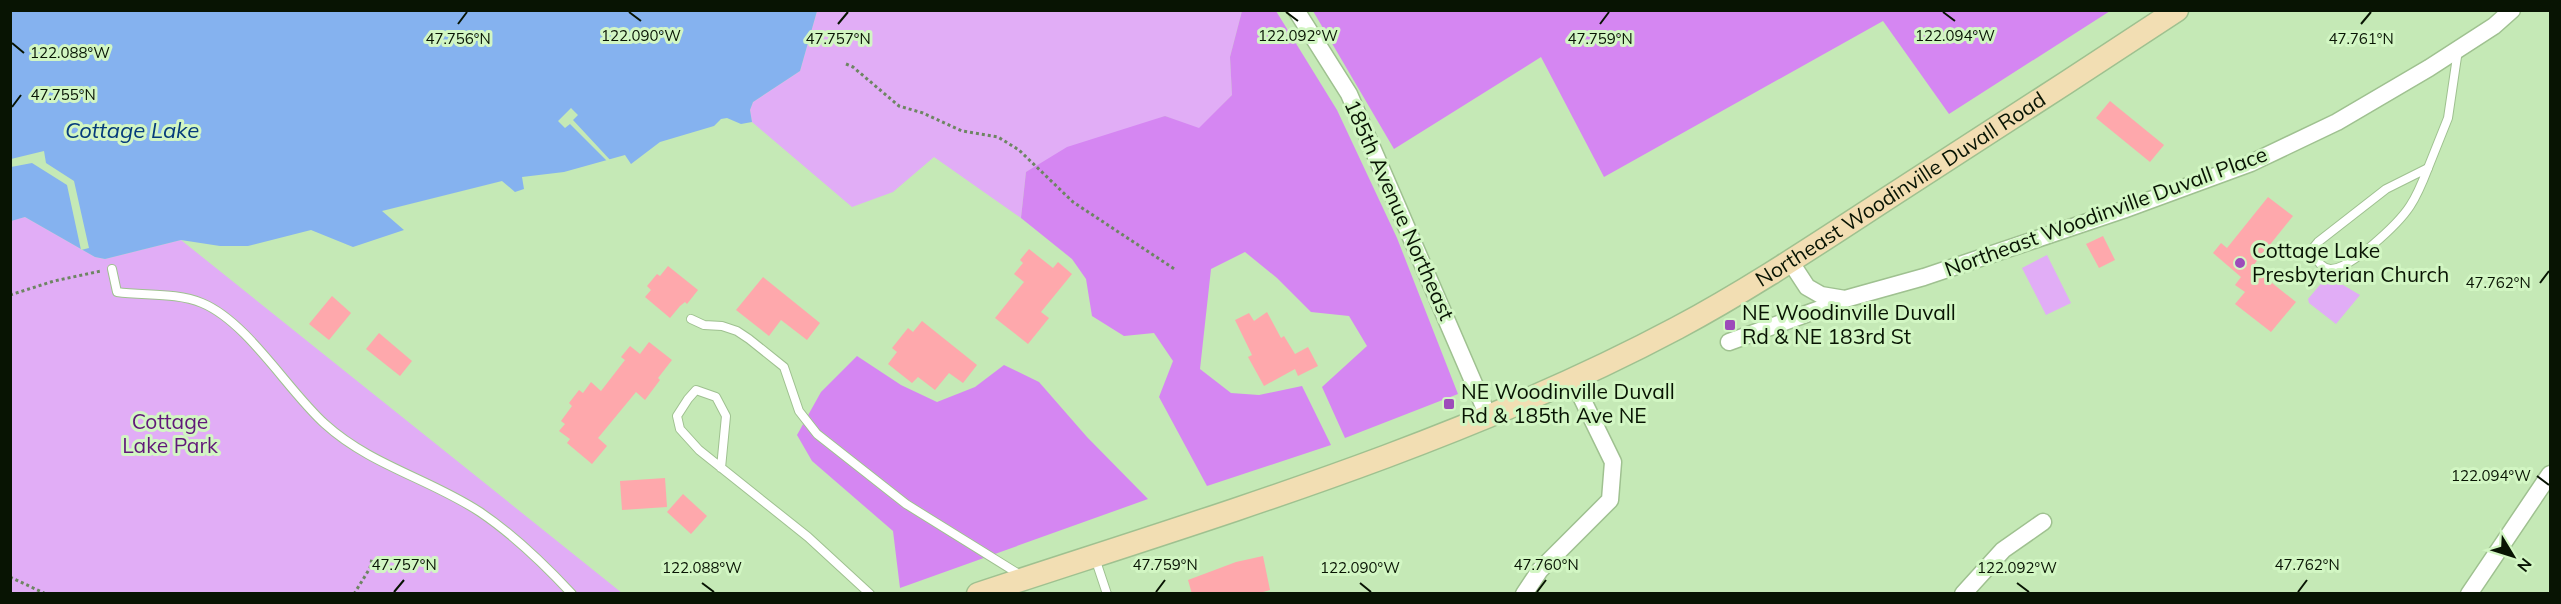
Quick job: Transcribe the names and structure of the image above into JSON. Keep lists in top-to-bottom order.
{
  "streets": {
    "main road": ["Northeast Woodinville Duvall Road"],
    "street": ["185th Avenue Northeast", "Northeast Woodinville Duvall Place"]
  },
  "crossings": [
    ["Northeast Woodinville Duvall Road", "185th Avenue Northeast"],
    ["Northeast Woodinville Duvall Road", "Northeast Woodinville Duvall Place"]
  ],
  "water": ["Cottage Lake"],
  "parks": ["Cottage Lake Park"],
  "places": {
    "other": ["Cottage Lake Presbyterian Church"],
    "transit": ["NE Woodinville Duvall Rd & NE 183rd St", "NE Woodinville Duvall Rd & 185th Ave NE"]
  },
  "north": "bottom right",
  "coordinates": [
    "122.090°W",
    "122.092°W",
    "122.094°W",
    "47.756°N",
    "47.759°N",
    "47.761°N",
    "47.757°N",
    "122.088°W",
    "47.755°N",
    "47.762°N",
    "47.760°N"
  ]
}
